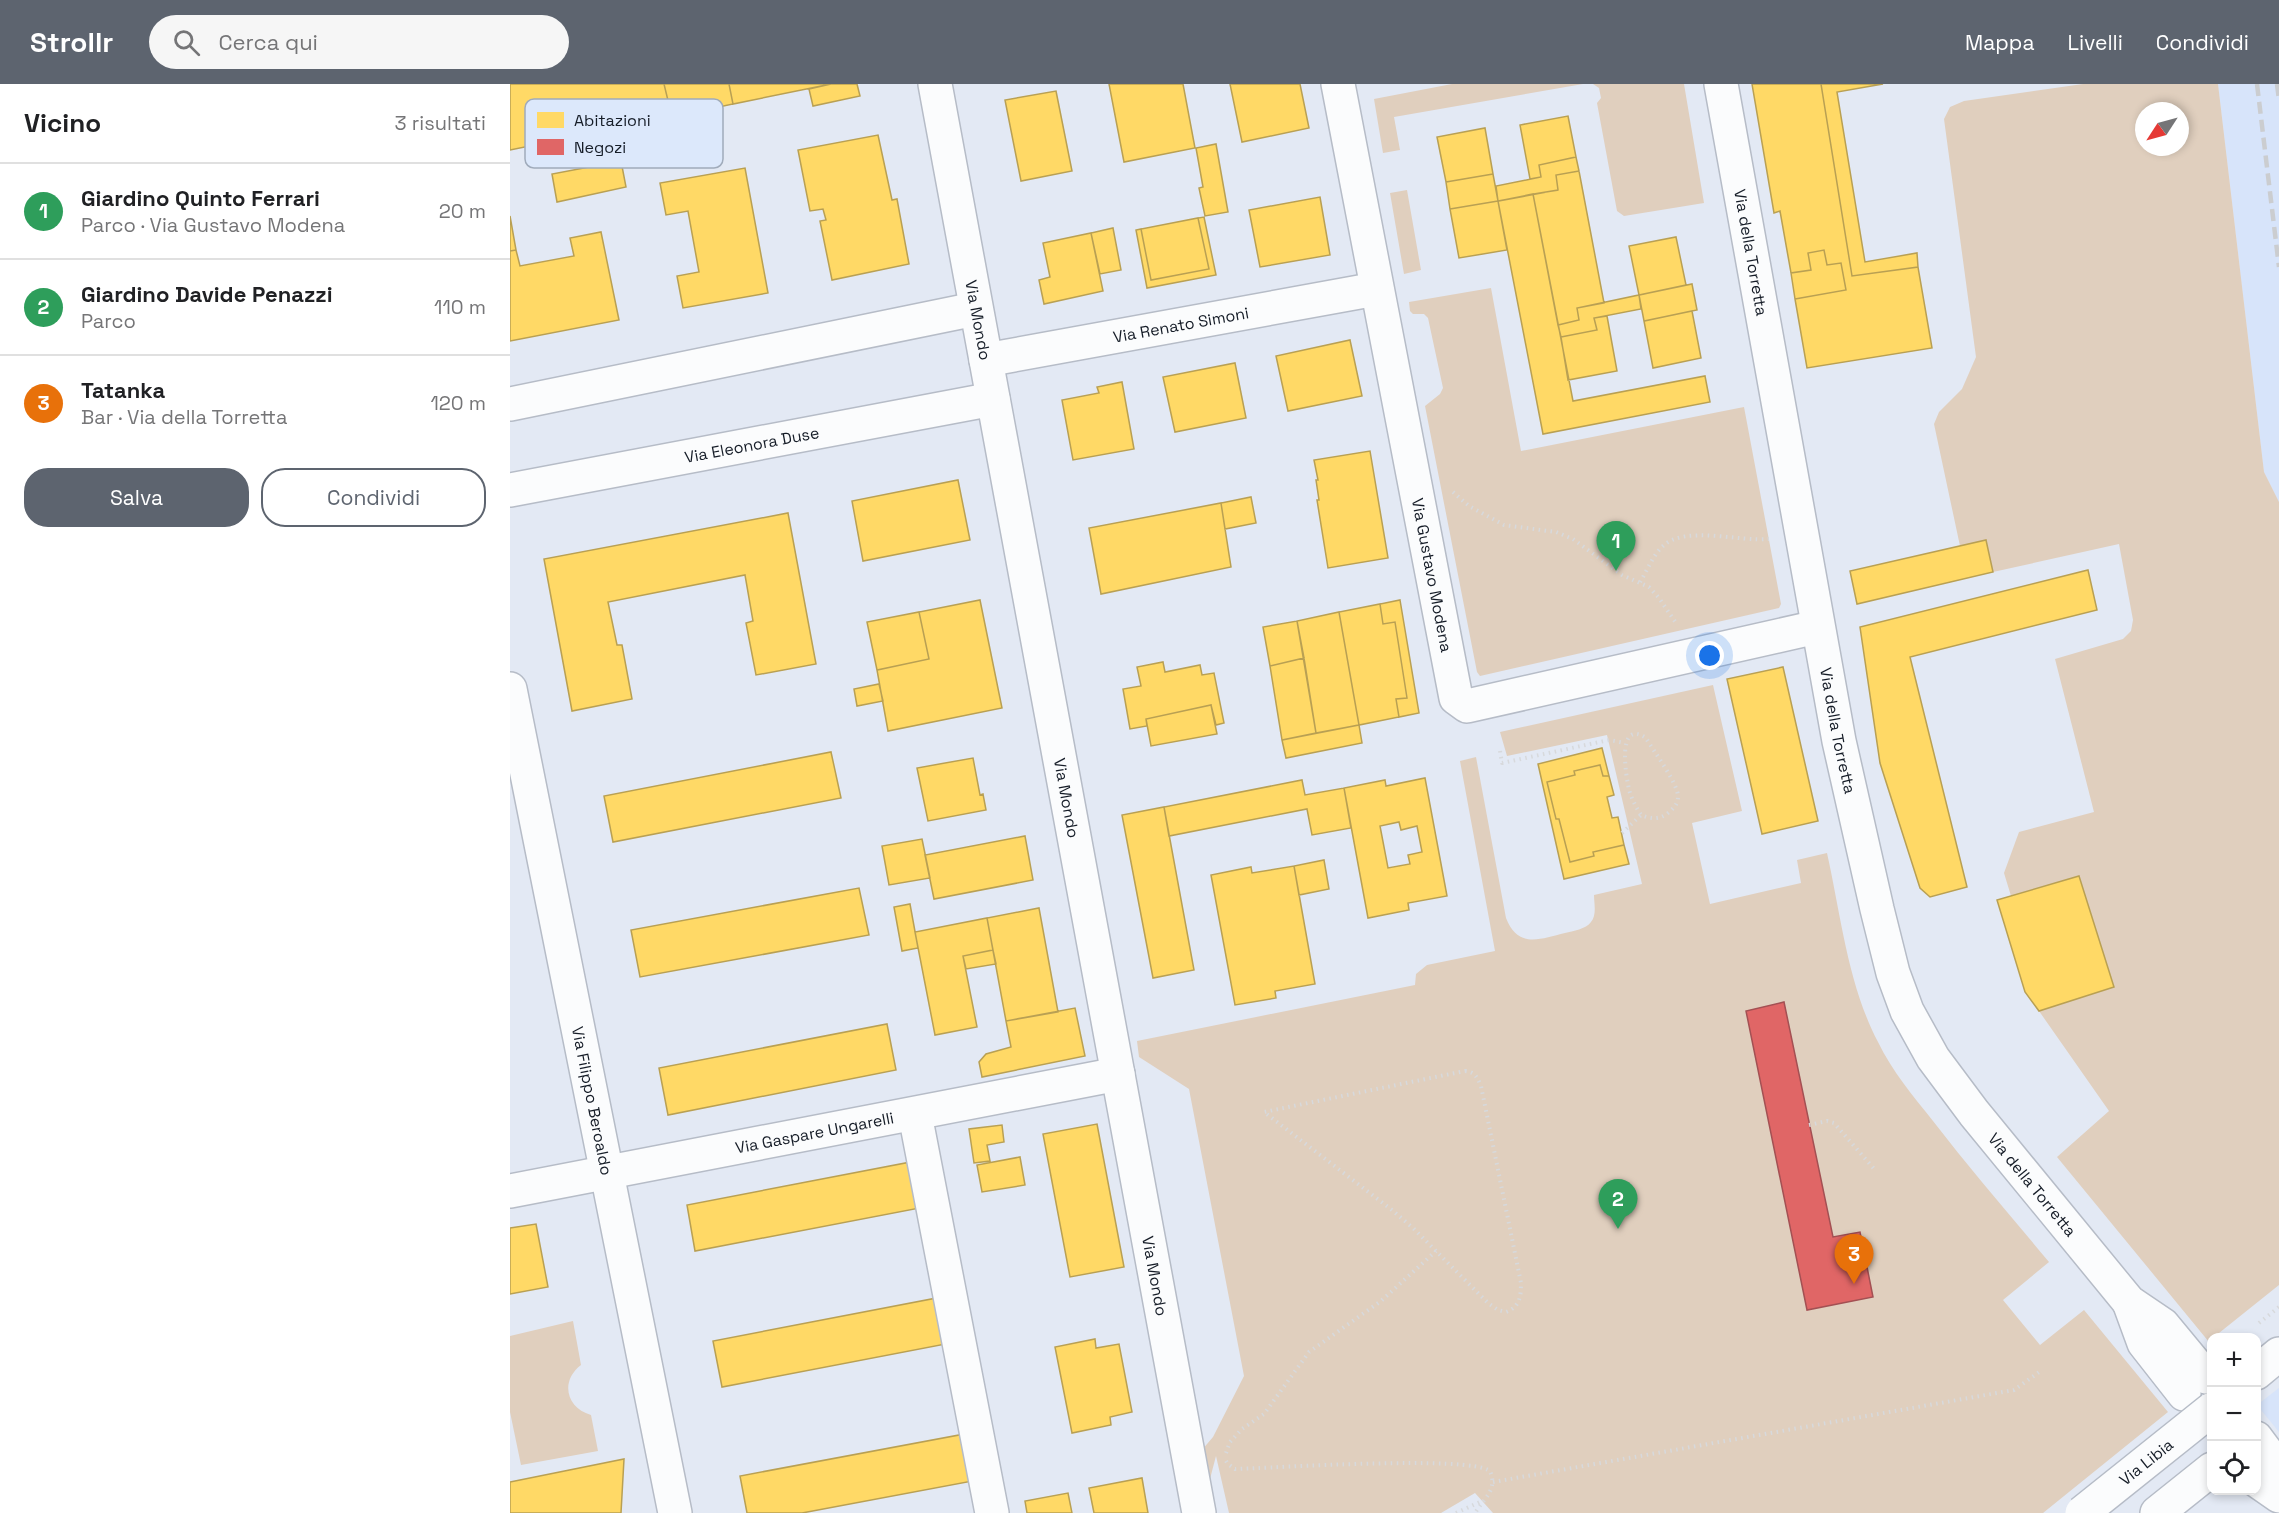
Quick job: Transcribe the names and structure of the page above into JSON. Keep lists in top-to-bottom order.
{
  "streets": {
    "street": [
      "Via della Torretta",
      "Via Mondo",
      "Via Renato Simoni",
      "Via Eleonora Duse",
      "Via Gustavo Modena",
      "Via Filippo Beroaldo",
      "Via Gaspare Ungarelli",
      "Via Libia"
    ]
  },
  "crossings": [
    ["Via della Torretta", "Via Gustavo Modena"],
    ["Via della Torretta", "Via Libia"],
    ["Via Mondo", "Via Renato Simoni"],
    ["Via Mondo", "Via Eleonora Duse"],
    ["Via Mondo", "Via Gaspare Ungarelli"],
    ["Via Renato Simoni", "Via Gustavo Modena"],
    ["Via Filippo Beroaldo", "Via Gaspare Ungarelli"]
  ],
  "legend": ["Abitazioni", "Negozi"],
  "north": "bottom left",
  "page": {
    "header": "Strollr",
    "search": "Cerca qui",
    "nav": ["Mappa", "Livelli", "Condividi"],
    "heading": ["Vicino", "3 risultati"],
    "list": [
      {
        "mark": "1",
        "name": "Giardino Quinto Ferrari",
        "note": "Parco · Via Gustavo Modena",
        "value": "20 m"
      },
      {
        "mark": "2",
        "name": "Giardino Davide Penazzi",
        "note": "Parco",
        "value": "110 m"
      },
      {
        "mark": "3",
        "name": "Tatanka",
        "note": "Bar · Via della Torretta",
        "value": "120 m"
      }
    ],
    "buttons": ["Salva", "Condividi"],
    "pins": ["1", "2", "3"],
    "map_buttons": ["+", "−"]
  }
}
